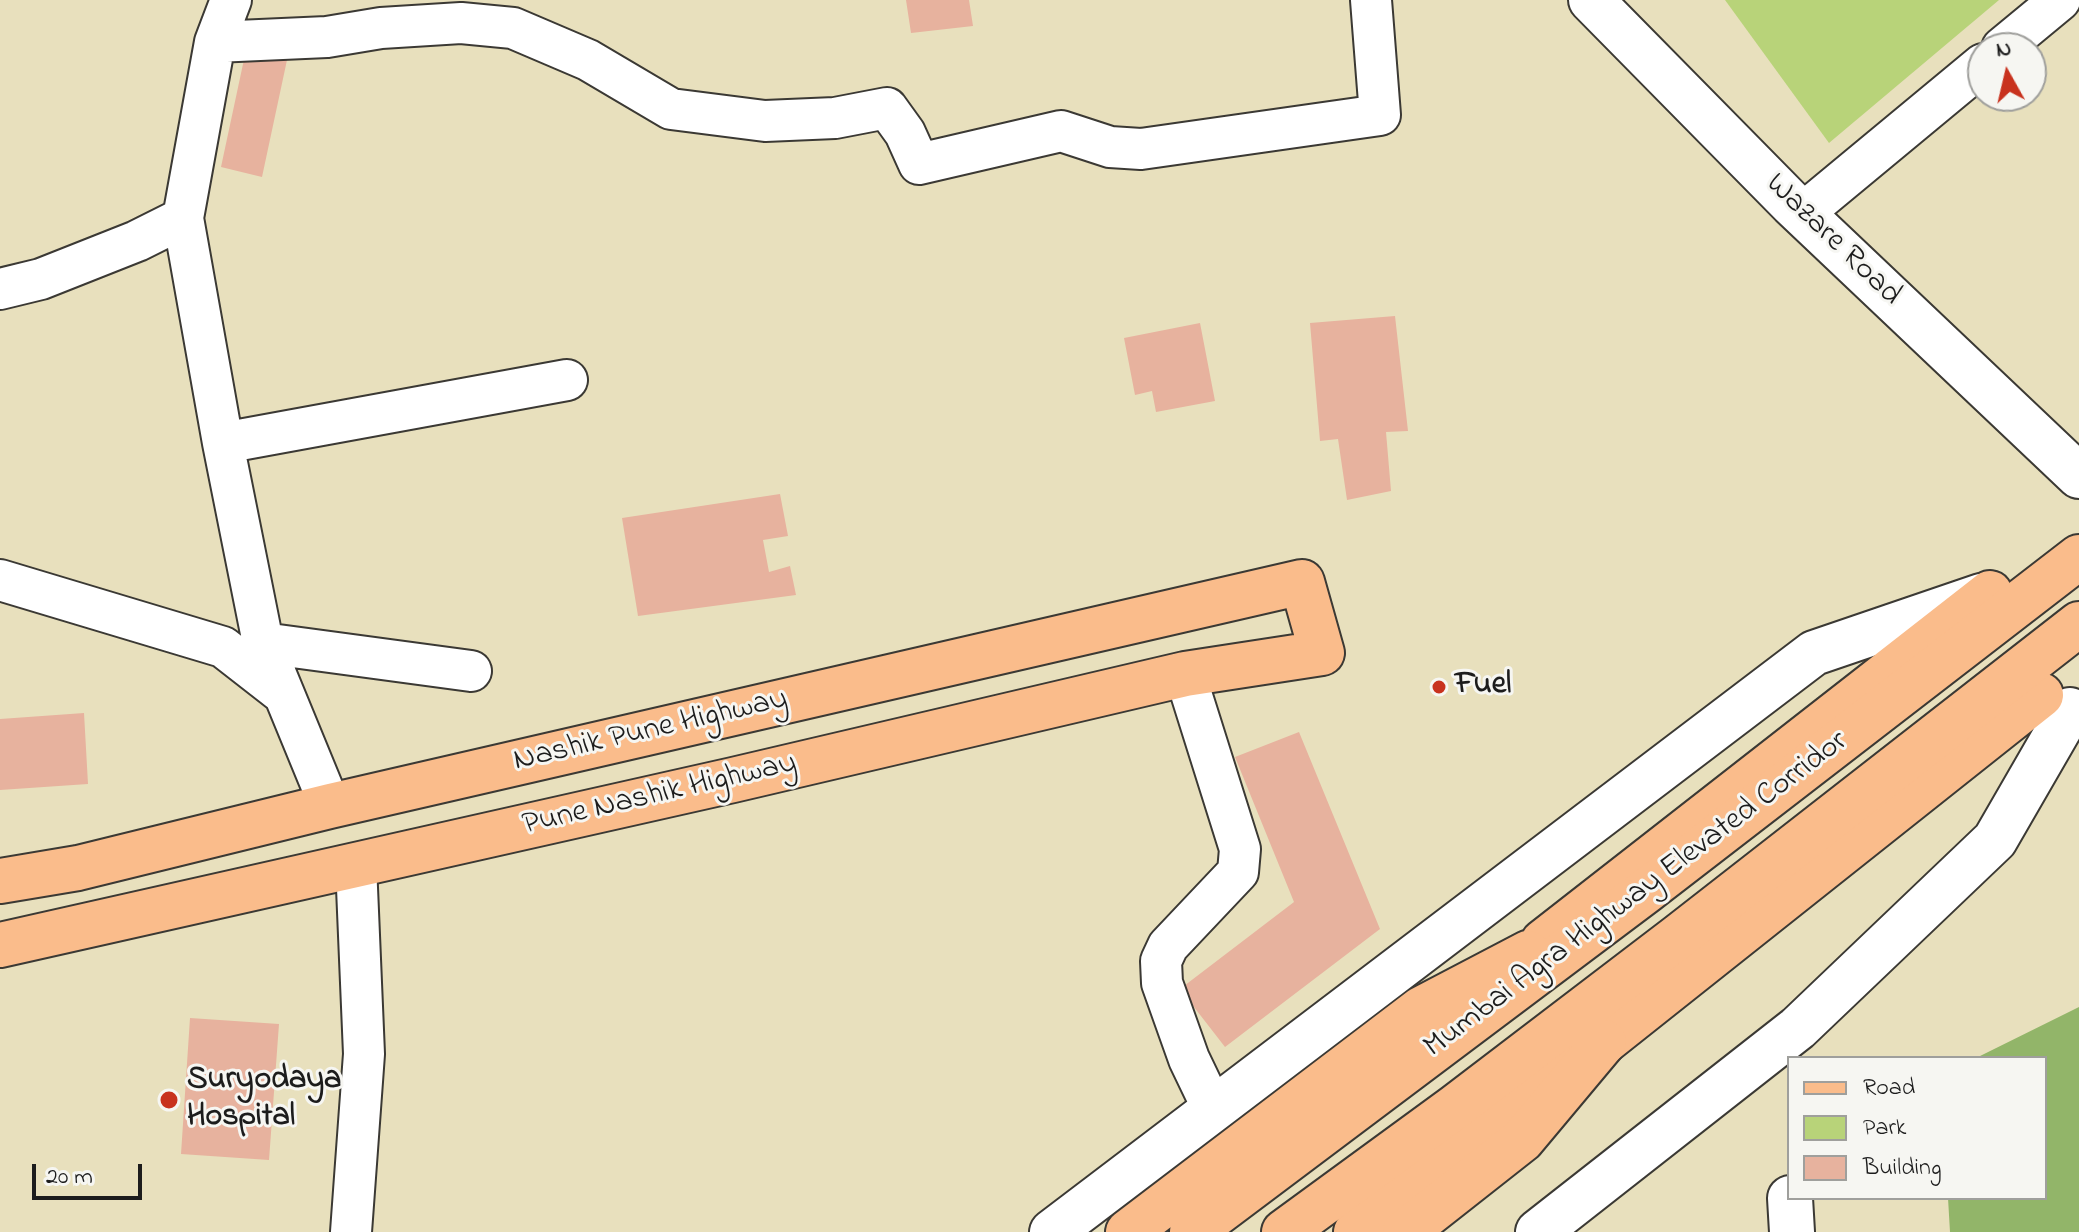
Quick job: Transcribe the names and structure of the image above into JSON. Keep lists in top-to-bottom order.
{
  "streets": {
    "main road": ["Nashik Pune Highway", "Pune Nashik Highway", "Mumbai Agra Highway Elevated Corridor"],
    "street": ["Wazare Road"]
  },
  "crossings": [
    ["Nashik Pune Highway", "Pune Nashik Highway"]
  ],
  "places": ["Fuel", "Suryodaya Hospital"],
  "legend": ["Road", "Park", "Building"],
  "scale_bar": "20 m",
  "north": "top"
}
